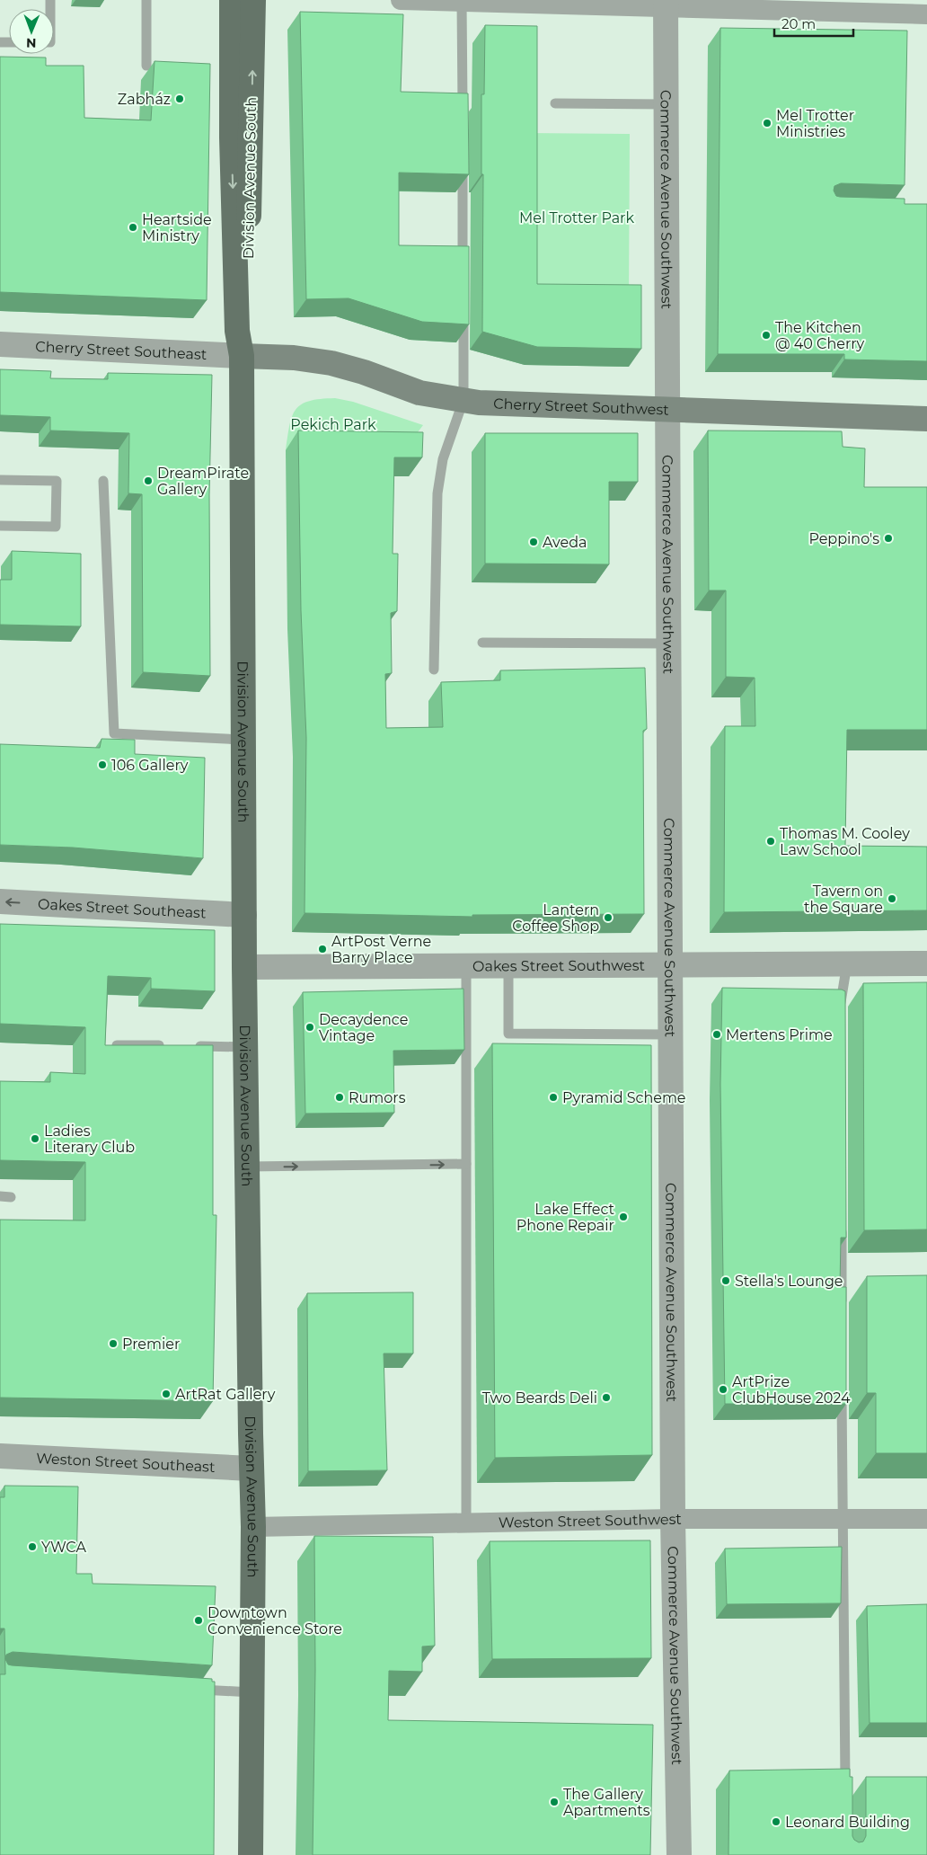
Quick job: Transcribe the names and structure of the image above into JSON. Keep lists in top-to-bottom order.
{
  "streets": {
    "main road": ["Division Avenue South", "Cherry Street Southwest"],
    "street": [
      "Commerce Avenue Southwest",
      "Cherry Street Southeast",
      "Oakes Street Southeast",
      "Oakes Street Southwest",
      "Weston Street Southeast",
      "Weston Street Southwest"
    ]
  },
  "crossings": [
    ["Division Avenue South", "Cherry Street Southeast"],
    ["Division Avenue South", "Cherry Street Southwest"],
    ["Division Avenue South", "Oakes Street Southeast"],
    ["Division Avenue South", "Oakes Street Southwest"],
    ["Division Avenue South", "Weston Street Southeast"],
    ["Division Avenue South", "Weston Street Southwest"],
    ["Commerce Avenue Southwest", "Cherry Street Southwest"],
    ["Commerce Avenue Southwest", "Oakes Street Southwest"],
    ["Commerce Avenue Southwest", "Weston Street Southwest"],
    ["Cherry Street Southeast", "Cherry Street Southwest"]
  ],
  "one_way": ["Oakes Street Southeast"],
  "parks": ["Mel Trotter Park", "Pekich Park"],
  "places": [
    "Zabház",
    "Mel Trotter Ministries",
    "Heartside Ministry",
    "The Kitchen @ 40 Cherry",
    "DreamPirate Gallery",
    "Peppino's",
    "Aveda",
    "106 Gallery",
    "Thomas M. Cooley Law School",
    "Tavern on the Square",
    "Lantern Coffee Shop",
    "ArtPost Verne Barry Place",
    "Decaydence Vintage",
    "Mertens Prime",
    "Rumors",
    "Pyramid Scheme",
    "Ladies Literary Club",
    "Lake Effect Phone Repair",
    "Stella's Lounge",
    "Premier",
    "ArtPrize ClubHouse 2024",
    "ArtRat Gallery",
    "Two Beards Deli",
    "YWCA",
    "Downtown Convenience Store",
    "The Gallery Apartments",
    "Leonard Building"
  ],
  "scale_bar": "20 m",
  "north": "bottom"
}
